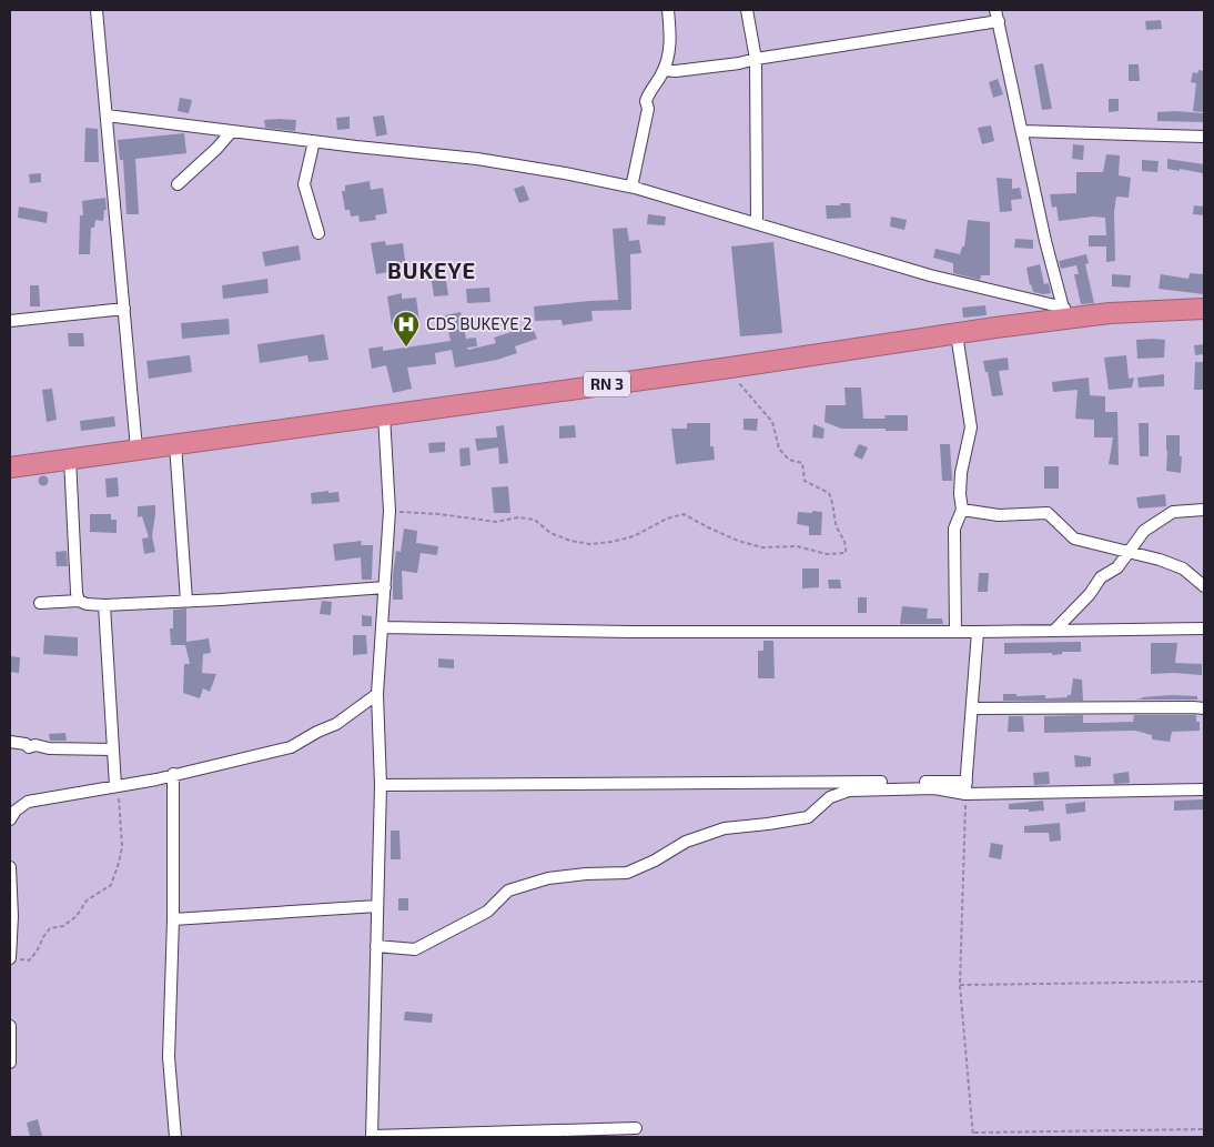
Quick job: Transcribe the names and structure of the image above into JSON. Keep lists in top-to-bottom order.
{
  "streets": {
    "highway": ["RN 3"]
  },
  "districts": ["BUKEYE"],
  "places": {
    "hospital": ["CDS BUKEYE 2"]
  }
}
